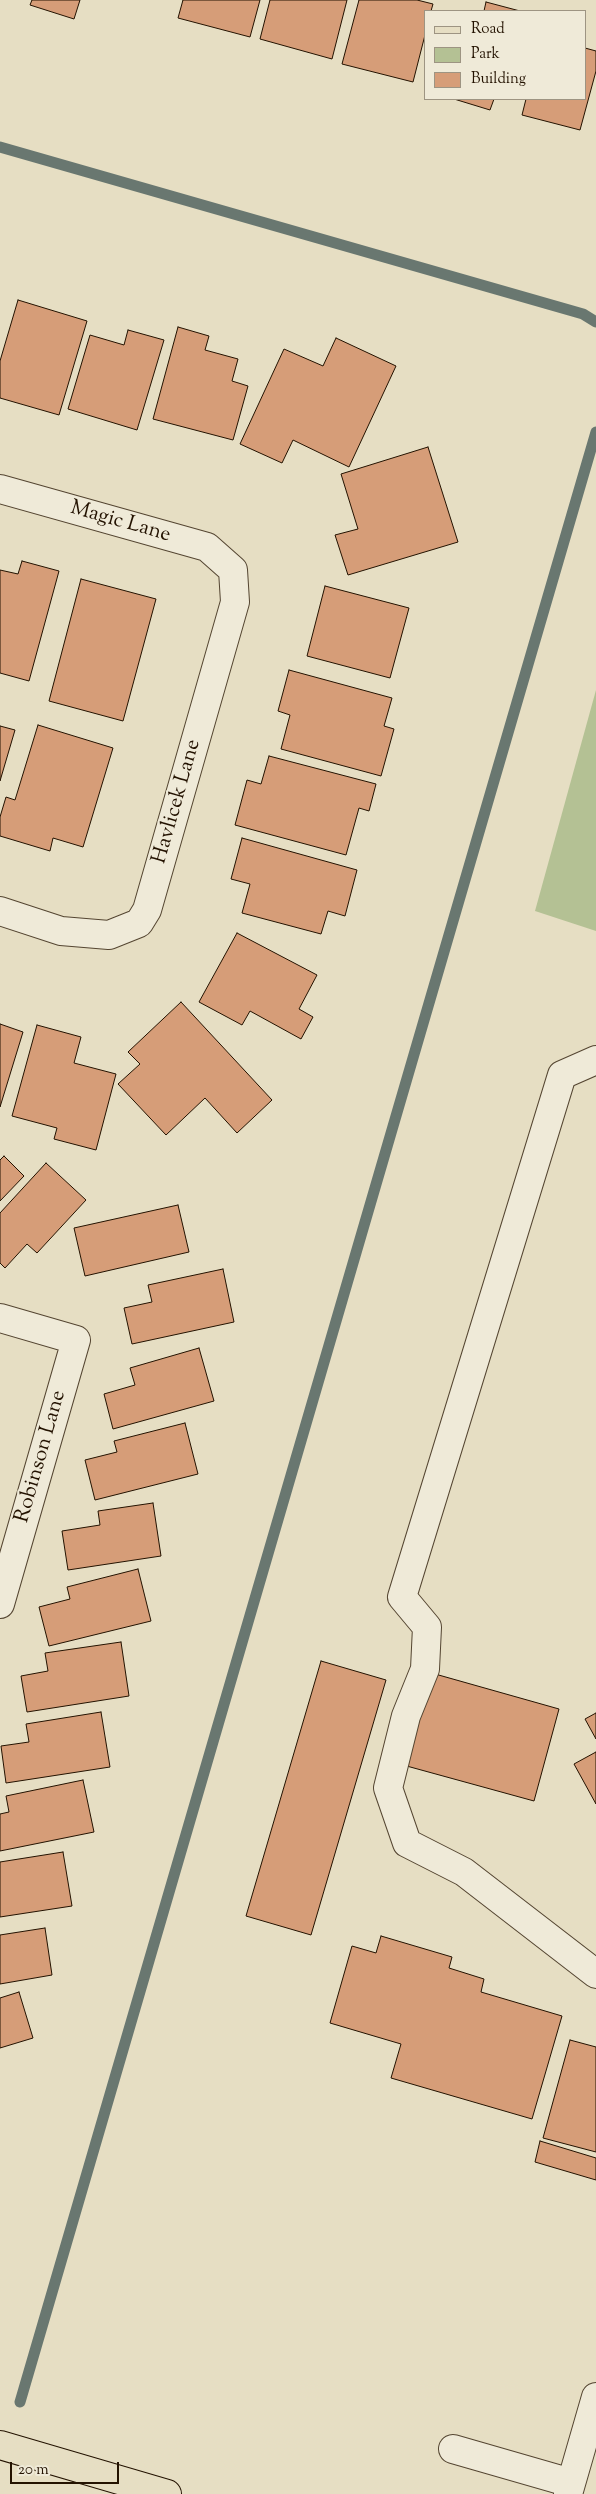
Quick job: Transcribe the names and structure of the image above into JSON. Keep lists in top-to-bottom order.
{
  "streets": {
    "street": ["Magic Lane", "Havlicek Lane", "Robinson Lane"]
  },
  "crossings": [
    ["Magic Lane", "Havlicek Lane"]
  ],
  "legend": ["Road", "Park", "Building"],
  "scale_bar": "20 m"
}
